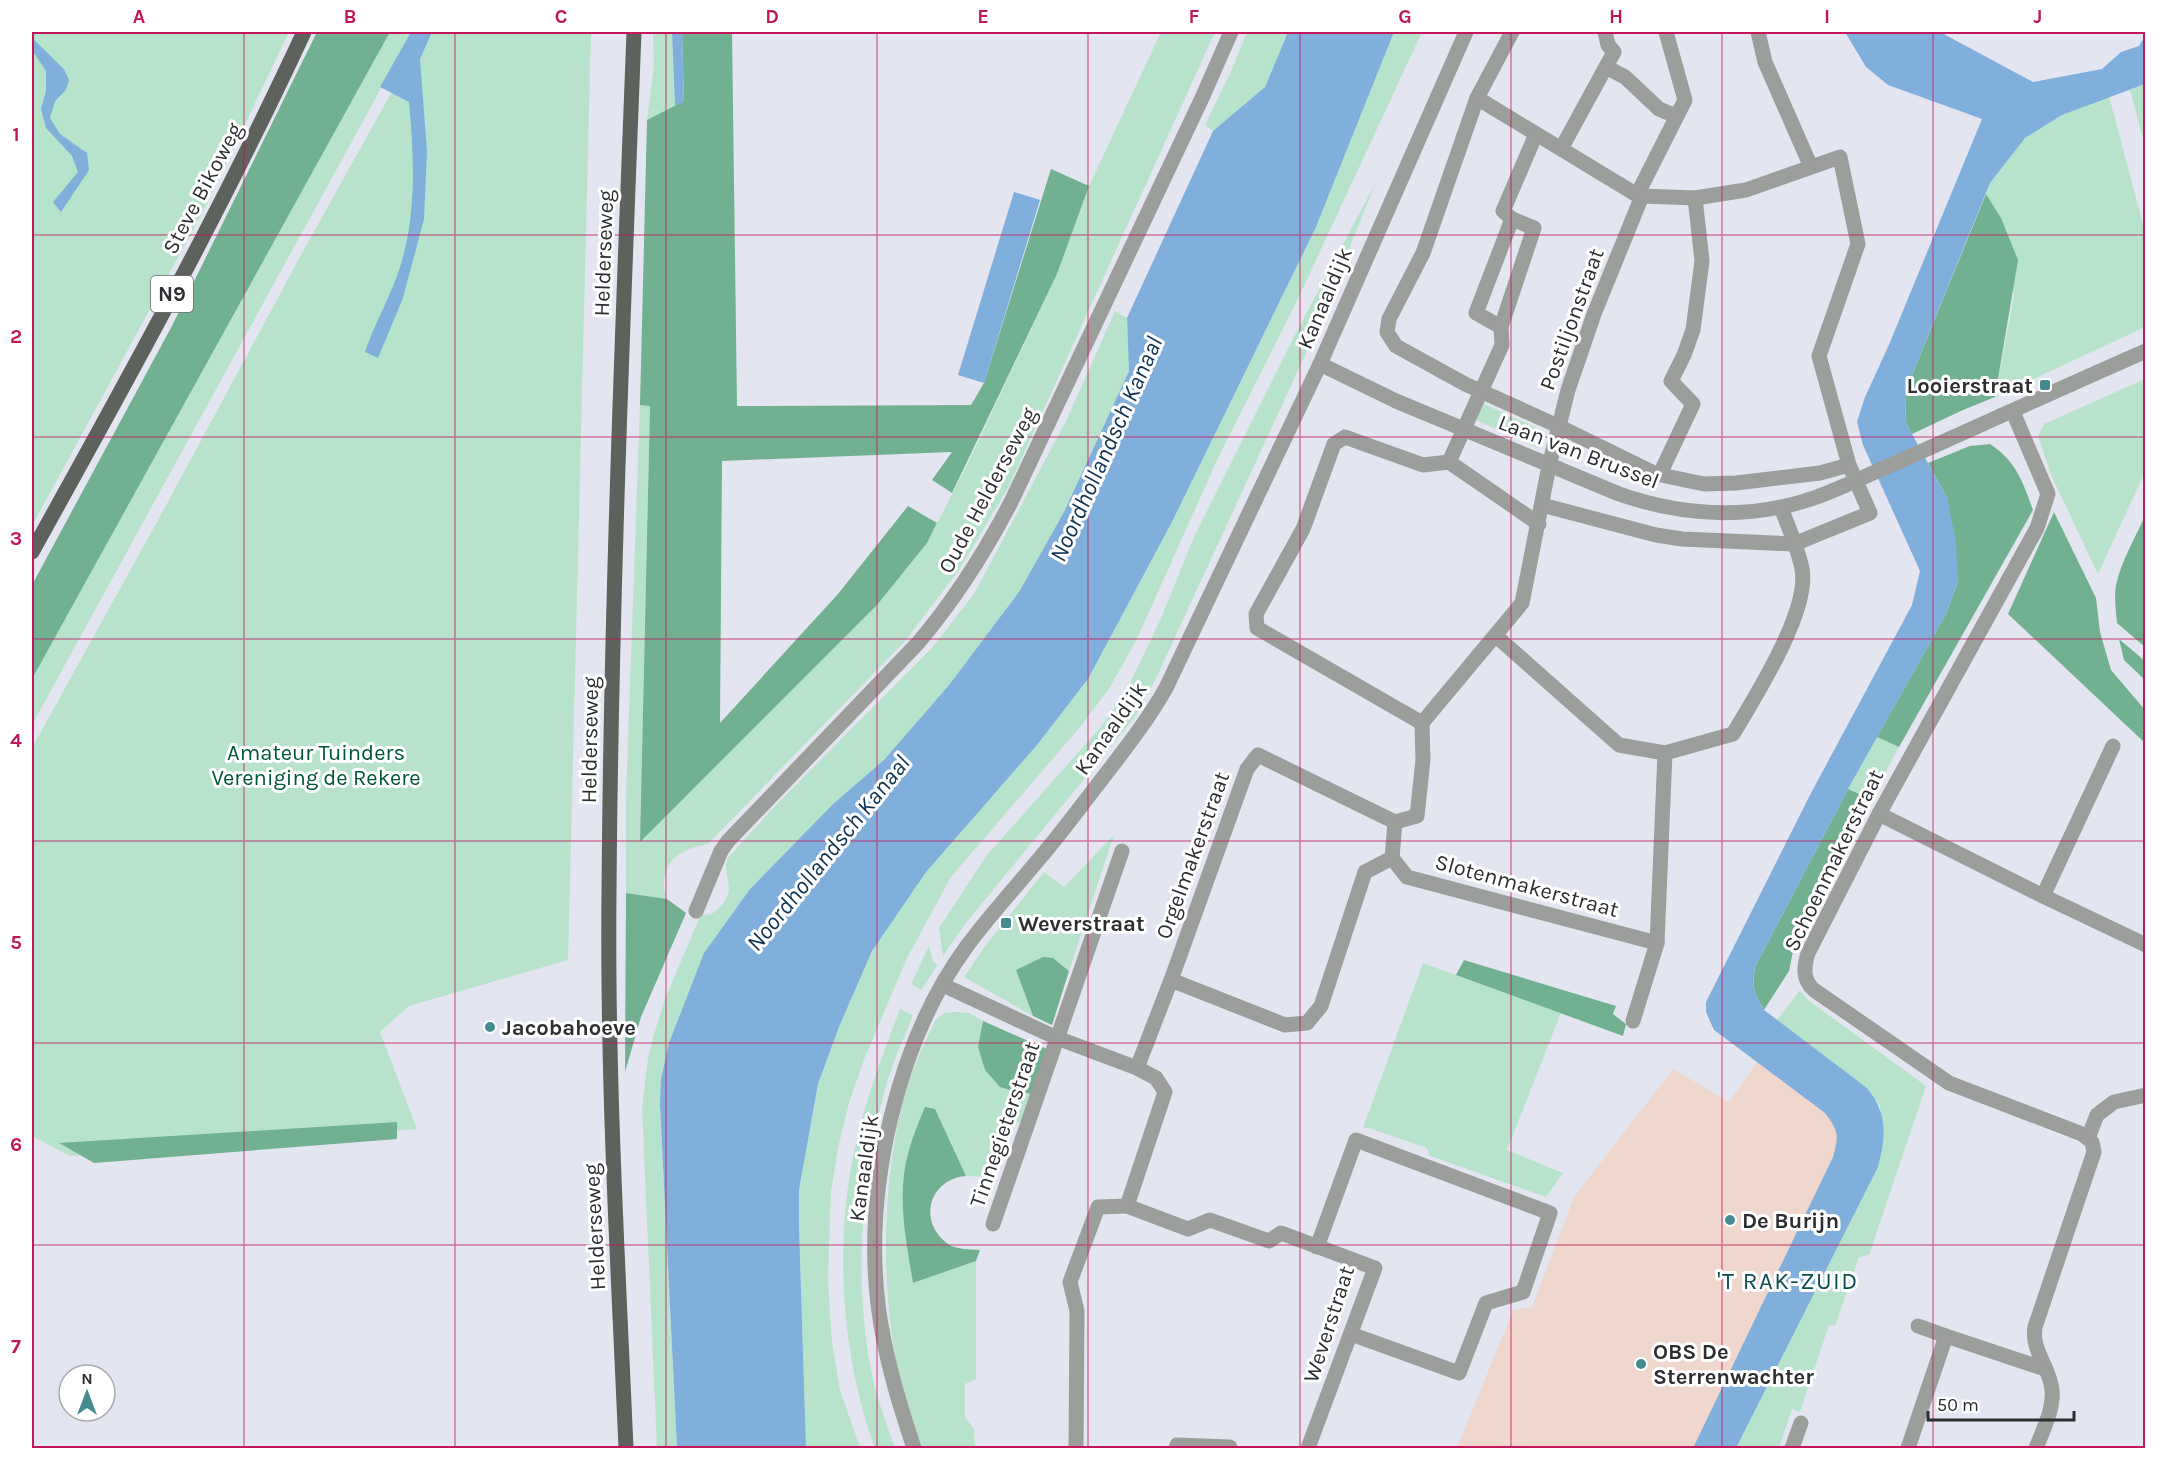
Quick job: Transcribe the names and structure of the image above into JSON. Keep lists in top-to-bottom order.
{
  "streets": {
    "main road": ["Steve Bikoweg", "Helderseweg", "N9"],
    "street": [
      "Kanaaldijk",
      "Postiljonstraat",
      "Laan van Brussel",
      "Oude Helderseweg",
      "Orgelmakerstraat",
      "Schoenmakerstraat",
      "Slotenmakerstraat",
      "Tinnegieterstraat",
      "Weverstraat"
    ]
  },
  "crossings": [
    ["Kanaaldijk", "Laan van Brussel"],
    ["Postiljonstraat", "Laan van Brussel"],
    ["Laan van Brussel", "Schoenmakerstraat"]
  ],
  "districts": ["'T RAK-ZUID"],
  "water": ["Noordhollandsch Kanaal"],
  "parks": ["Amateur Tuinders Vereniging de Rekere"],
  "places": {
    "transit": ["Looierstraat", "Weverstraat"],
    "other": ["Jacobahoeve", "De Burijn", "OBS De Sterrenwachter"]
  },
  "scale_bar": "50 m",
  "north": "top",
  "grid": {
    "columns": [
      "A",
      "B",
      "C",
      "D",
      "E",
      "F",
      "G",
      "H",
      "I",
      "J"
    ],
    "rows": [
      "1",
      "2",
      "3",
      "4",
      "5",
      "6",
      "7"
    ]
  }
}
